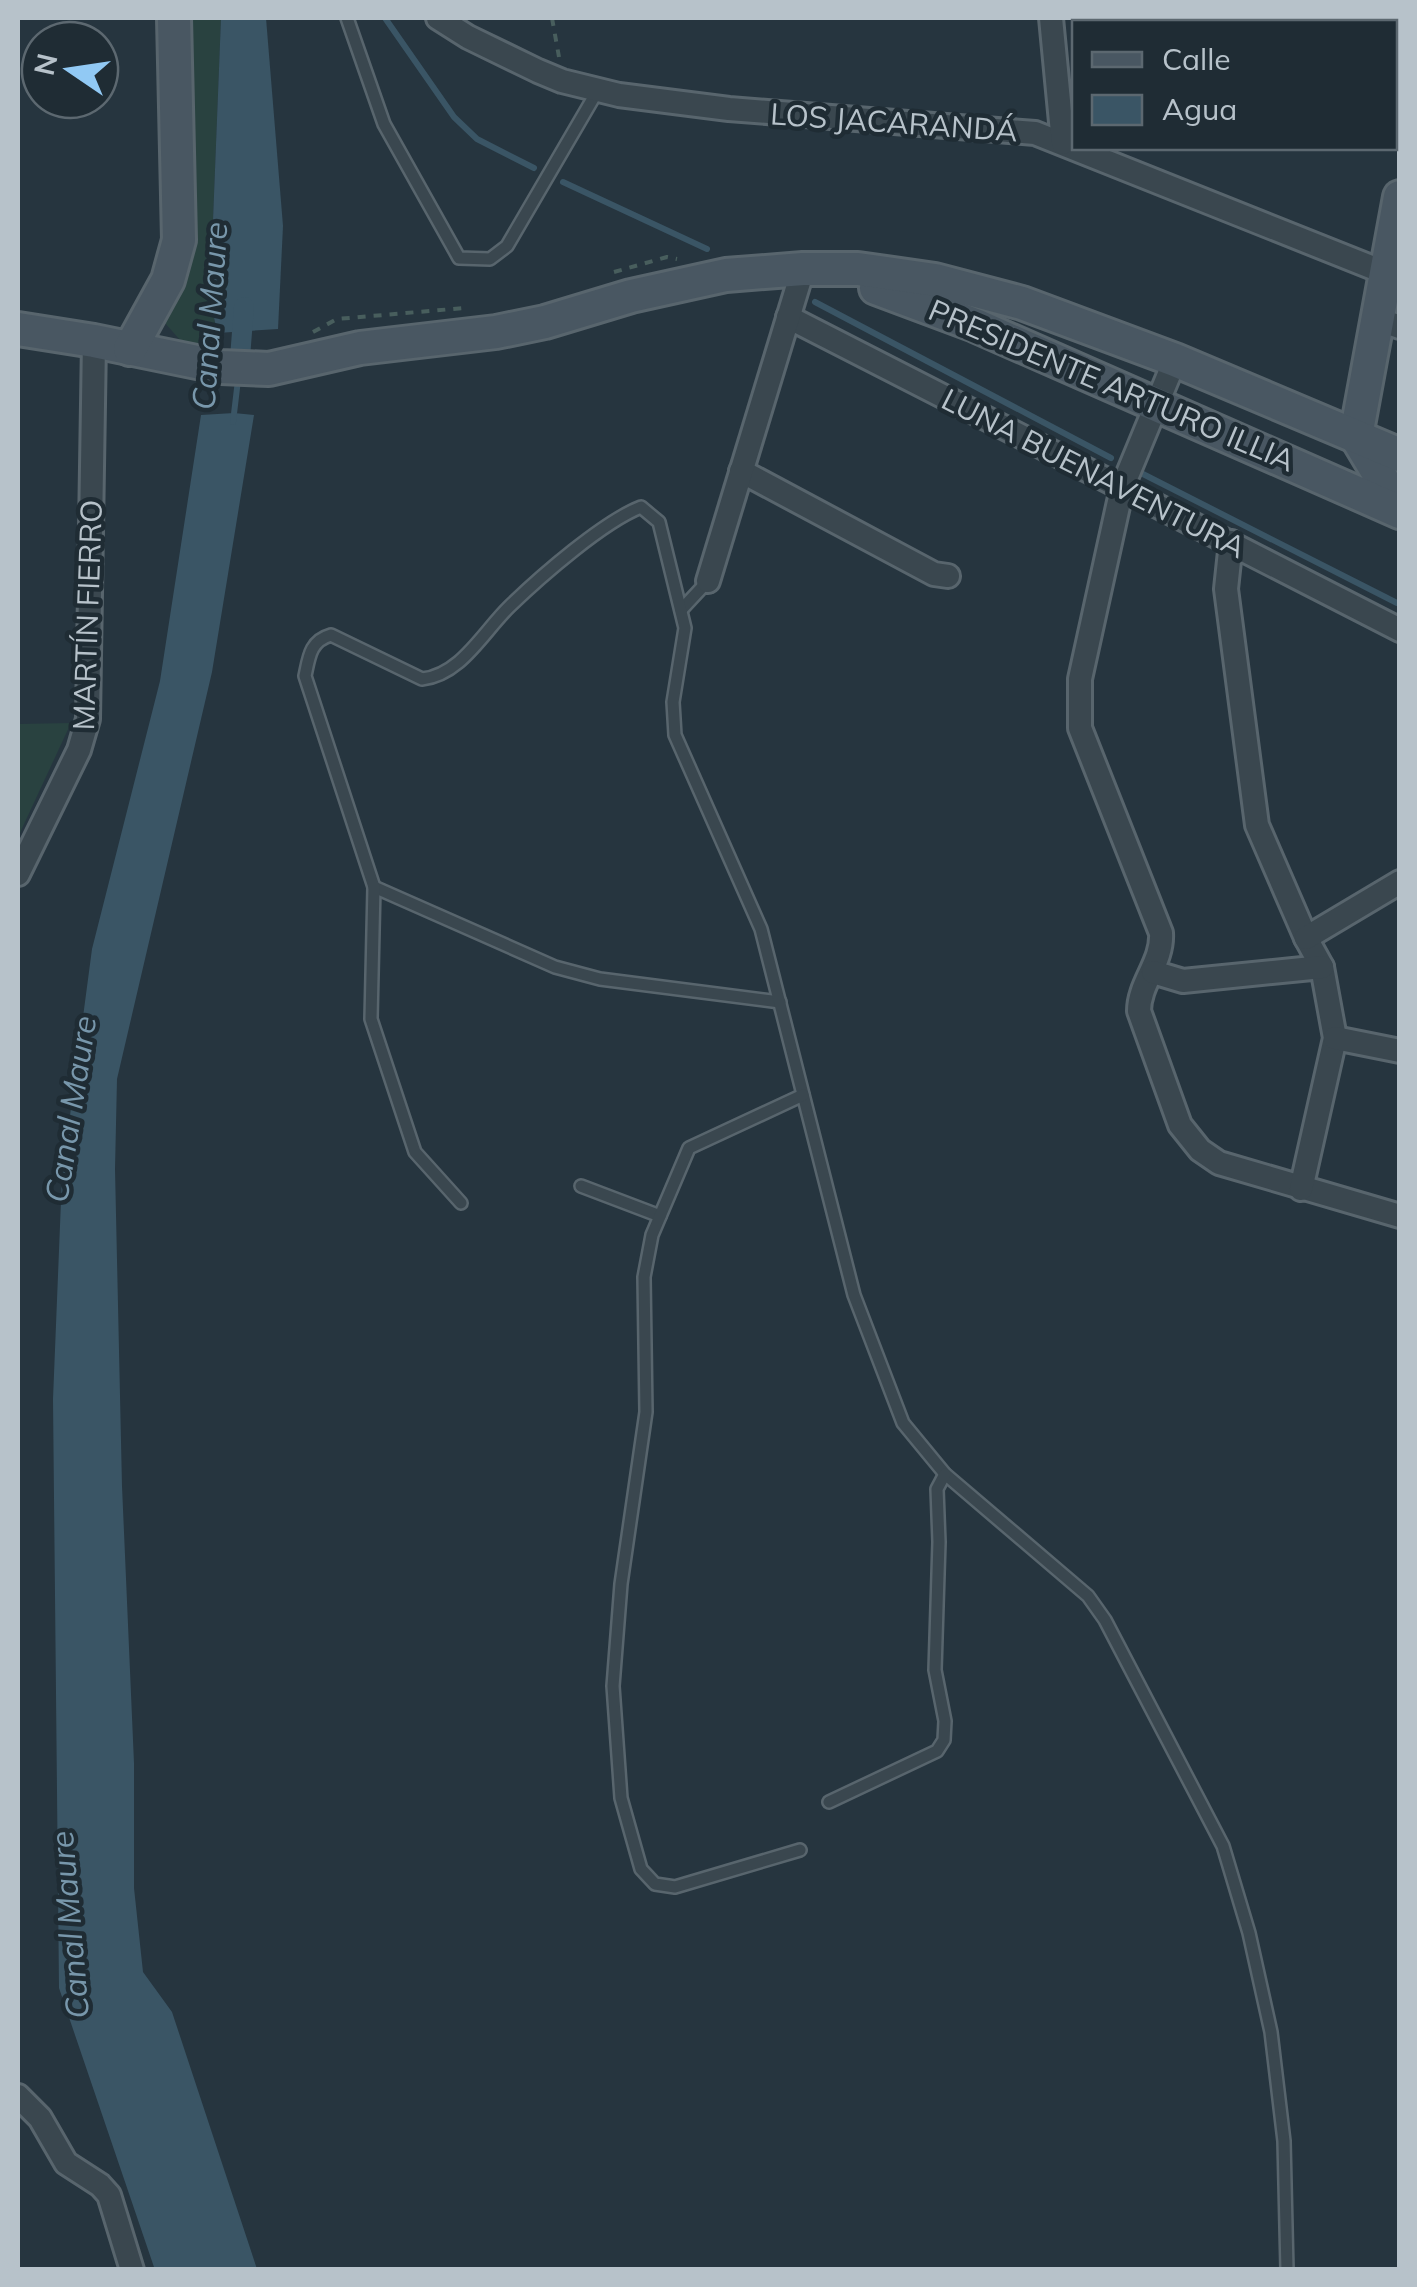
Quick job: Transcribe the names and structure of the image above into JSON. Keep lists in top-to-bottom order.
{
  "streets": {
    "street": [
      "LOS JACARANDÁ",
      "PRESIDENTE ARTURO ILLIA",
      "LUNA BUENAVENTURA",
      "MARTÍN FIERRO"
    ]
  },
  "crossings": [
    ["PRESIDENTE ARTURO ILLIA", "MARTÍN FIERRO"]
  ],
  "water": ["Canal Maure"],
  "legend": ["Calle", "Agua"],
  "north": "left"
}
